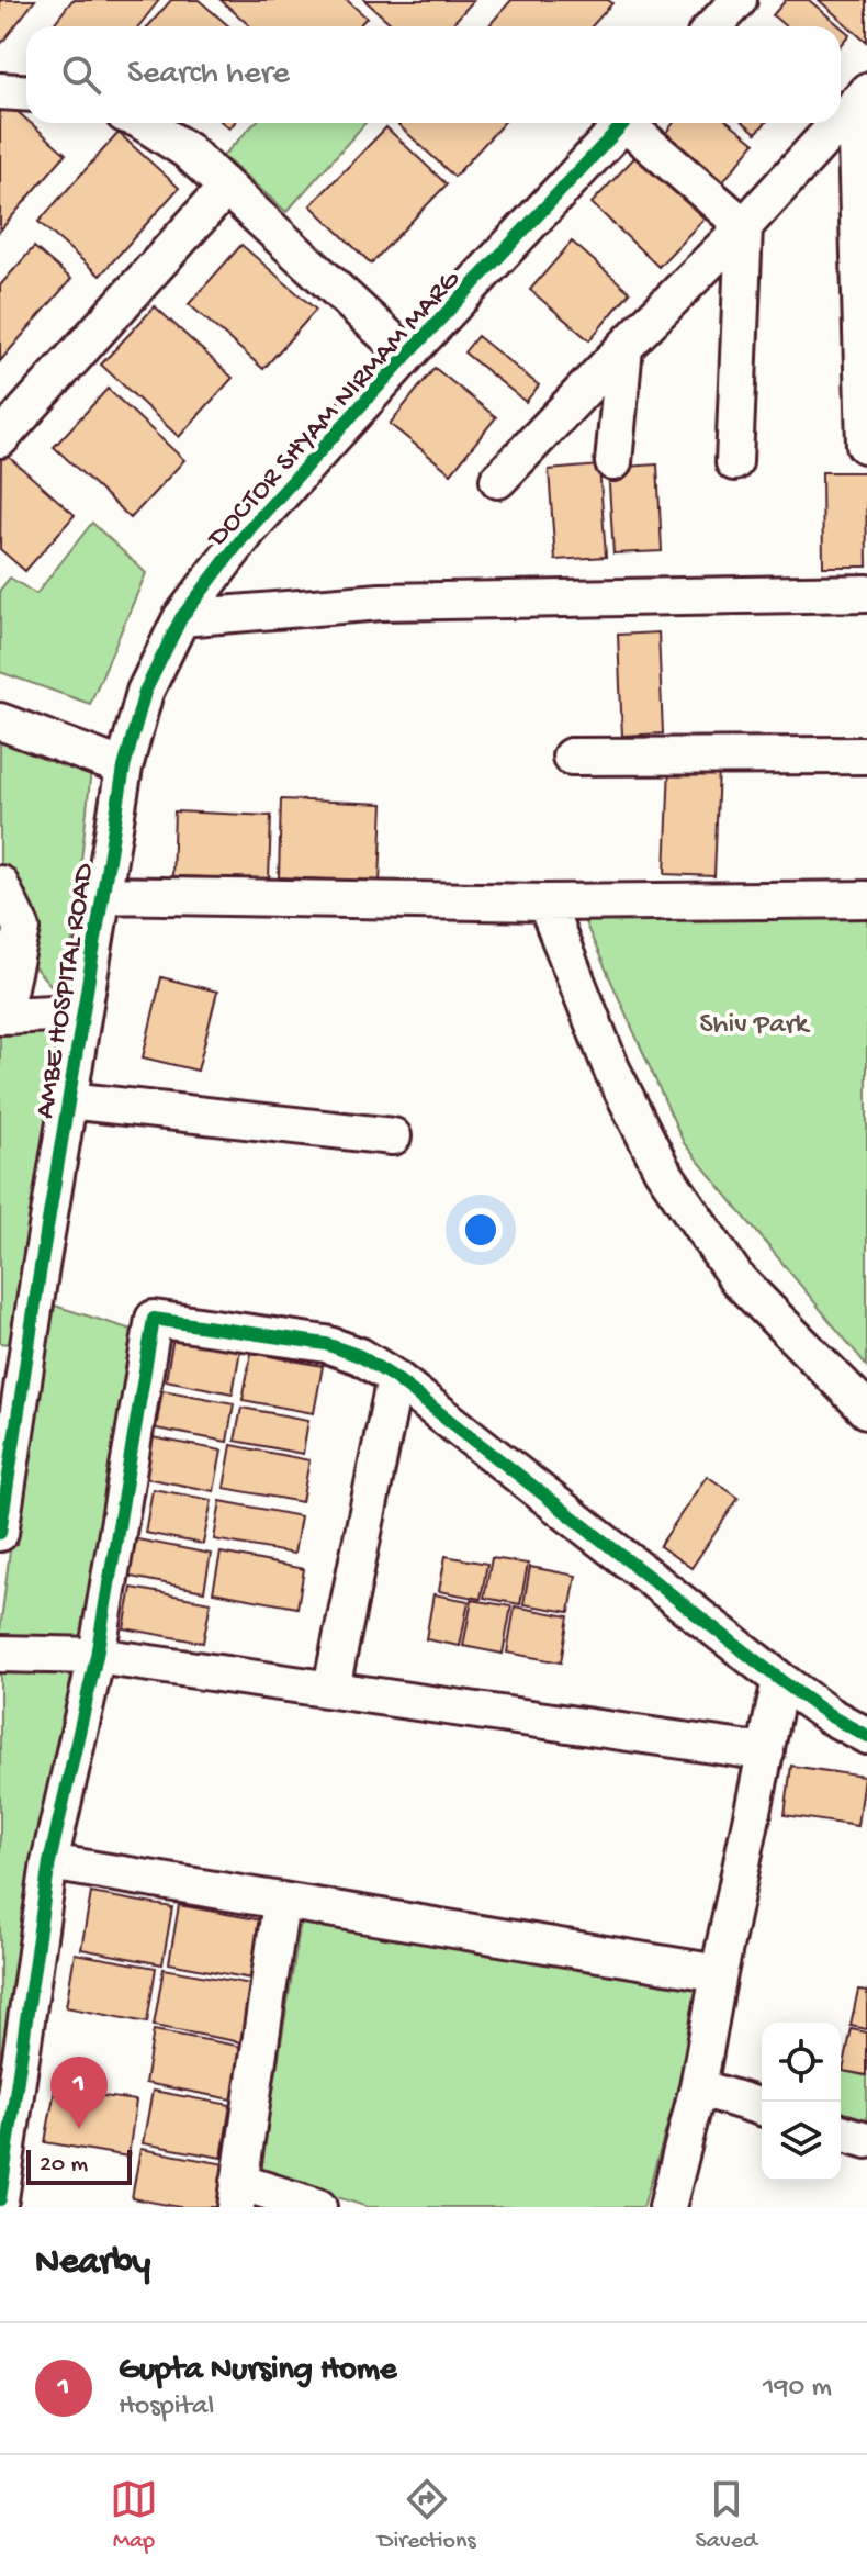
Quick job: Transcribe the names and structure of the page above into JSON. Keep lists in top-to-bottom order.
{
  "streets": {
    "street": ["DOCTOR SHYAM NIRMAM MARG", "AMBE HOSPITAL ROAD"]
  },
  "crossings": [
    ["DOCTOR SHYAM NIRMAM MARG", "AMBE HOSPITAL ROAD"]
  ],
  "parks": ["Shiv Park"],
  "scale_bar": "20 m",
  "page": {
    "search": "Search here",
    "pins": "1",
    "scale": "20 m",
    "heading": "Nearby",
    "list": [
      {
        "mark": "1",
        "name": "Gupta Nursing Home",
        "note": "Hospital",
        "value": "190 m"
      }
    ],
    "nav": ["Map", "Directions", "Saved"]
  }
}
